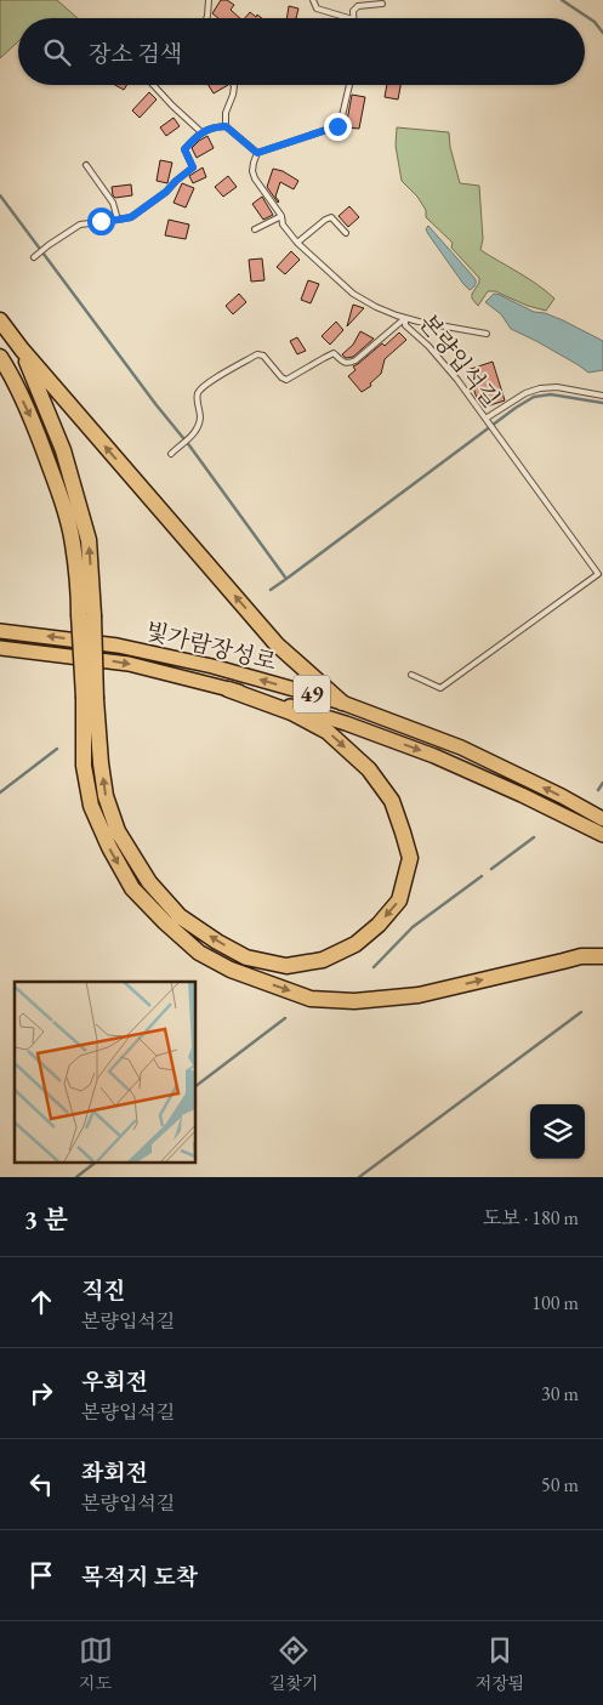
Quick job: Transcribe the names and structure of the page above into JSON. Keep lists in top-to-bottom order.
{
  "streets": {
    "highway": ["빛가람장성로", "49"],
    "lane": ["본량입석길"]
  },
  "page": {
    "search": "장소 검색",
    "heading": ["3 분", "도보 · 180 m"],
    "list": [
      ["직진", "본량입석길", "100 m"],
      ["우회전", "본량입석길", "30 m"],
      ["좌회전", "본량입석길", "50 m"],
      "목적지 도착"
    ],
    "nav": ["지도", "길찾기", "저장됨"]
  }
}
